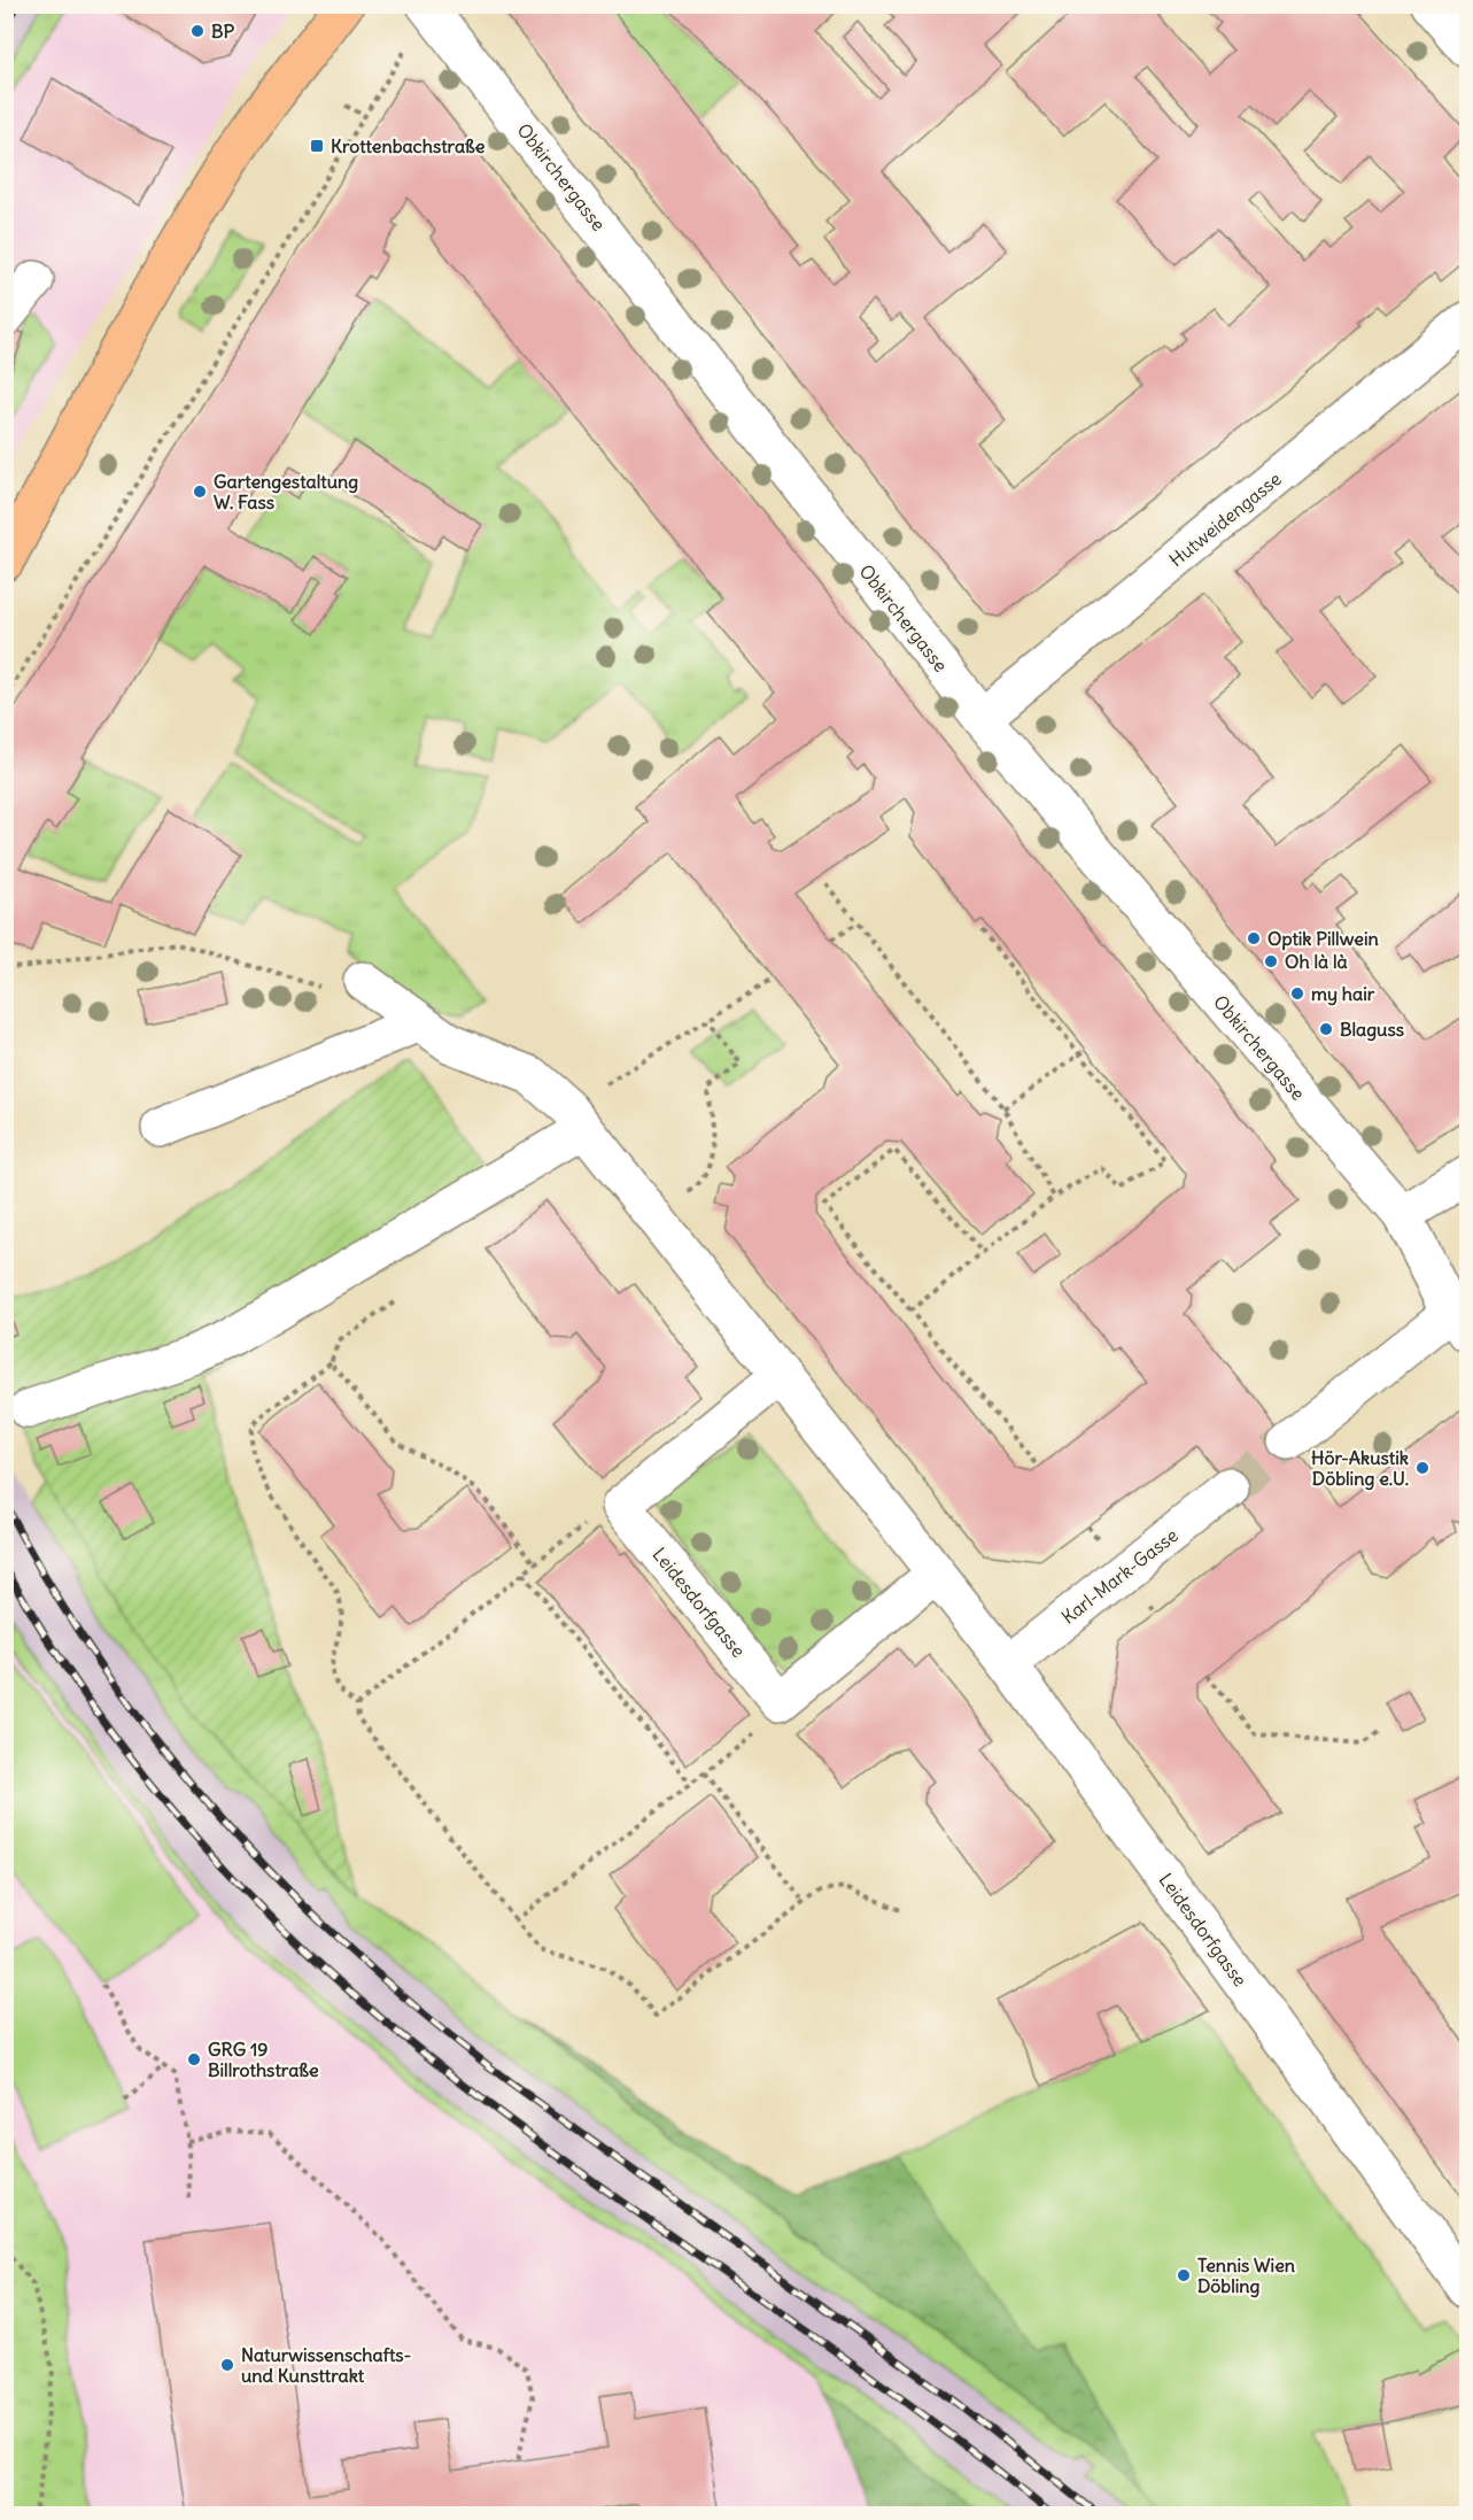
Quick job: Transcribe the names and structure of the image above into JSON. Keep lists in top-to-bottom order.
{
  "streets": {
    "street": [
      "Obkirchergasse",
      "Hutweidengasse",
      "Karl-Mark-Gasse",
      "Leidesdorfgasse"
    ]
  },
  "crossings": [
    ["Obkirchergasse", "Hutweidengasse"],
    ["Karl-Mark-Gasse", "Leidesdorfgasse"]
  ],
  "places": {
    "other": [
      "BP",
      "Gartengestaltung W. Fass",
      "Optik Pillwein",
      "Oh là là",
      "my hair",
      "Blaguss",
      "Hör-Akustik Döbling e.U.",
      "GRG 19 Billrothstraße",
      "Tennis Wien Döbling",
      "Naturwissenschafts- und Kunsttrakt"
    ],
    "transit": ["Krottenbachstraße"]
  }
}
